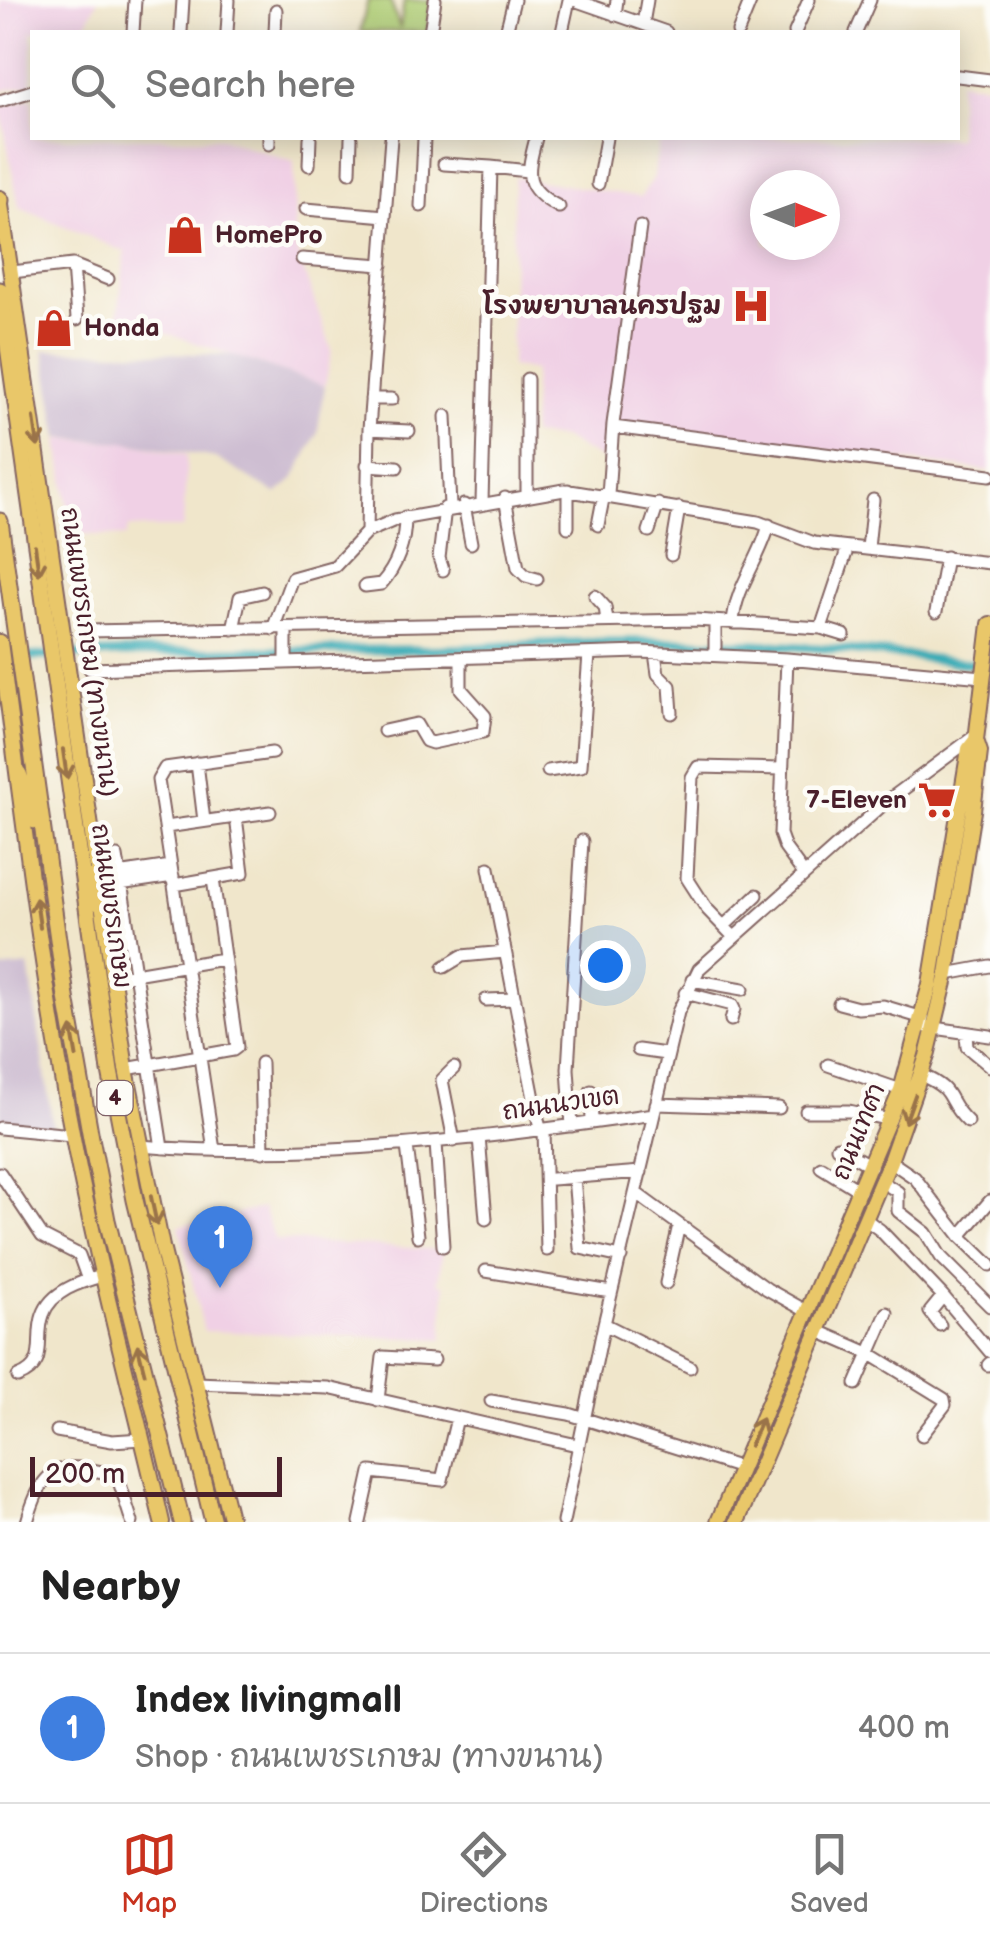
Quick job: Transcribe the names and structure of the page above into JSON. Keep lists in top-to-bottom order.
{
  "streets": {
    "highway": ["ถนนเพชรเกษม", "4"],
    "main road": ["ถนนเพชรเกษม (ทางขนาน)", "ถนนเทศา"],
    "street": ["ถนนนวเขต"]
  },
  "crossings": [
    ["ถนนเพชรเกษม (ทางขนาน)", "ถนนเพชรเกษม"],
    ["ถนนเพชรเกษม (ทางขนาน)", "ถนนนวเขต"],
    ["ถนนนวเขต", "ถนนเทศา"]
  ],
  "places": {
    "shop": ["HomePro", "Honda"],
    "hospital": ["โรงพยาบาลนครปฐม"],
    "supermarket": ["7-Eleven"]
  },
  "scale_bar": "200 m",
  "north": "right",
  "page": {
    "search": "Search here",
    "pins": "1",
    "scale": "200 m",
    "heading": "Nearby",
    "list": [
      {
        "mark": "1",
        "name": "Index livingmall",
        "note": "Shop · ถนนเพชรเกษม (ทางขนาน)",
        "value": "400 m"
      }
    ],
    "nav": ["Map", "Directions", "Saved"]
  }
}
